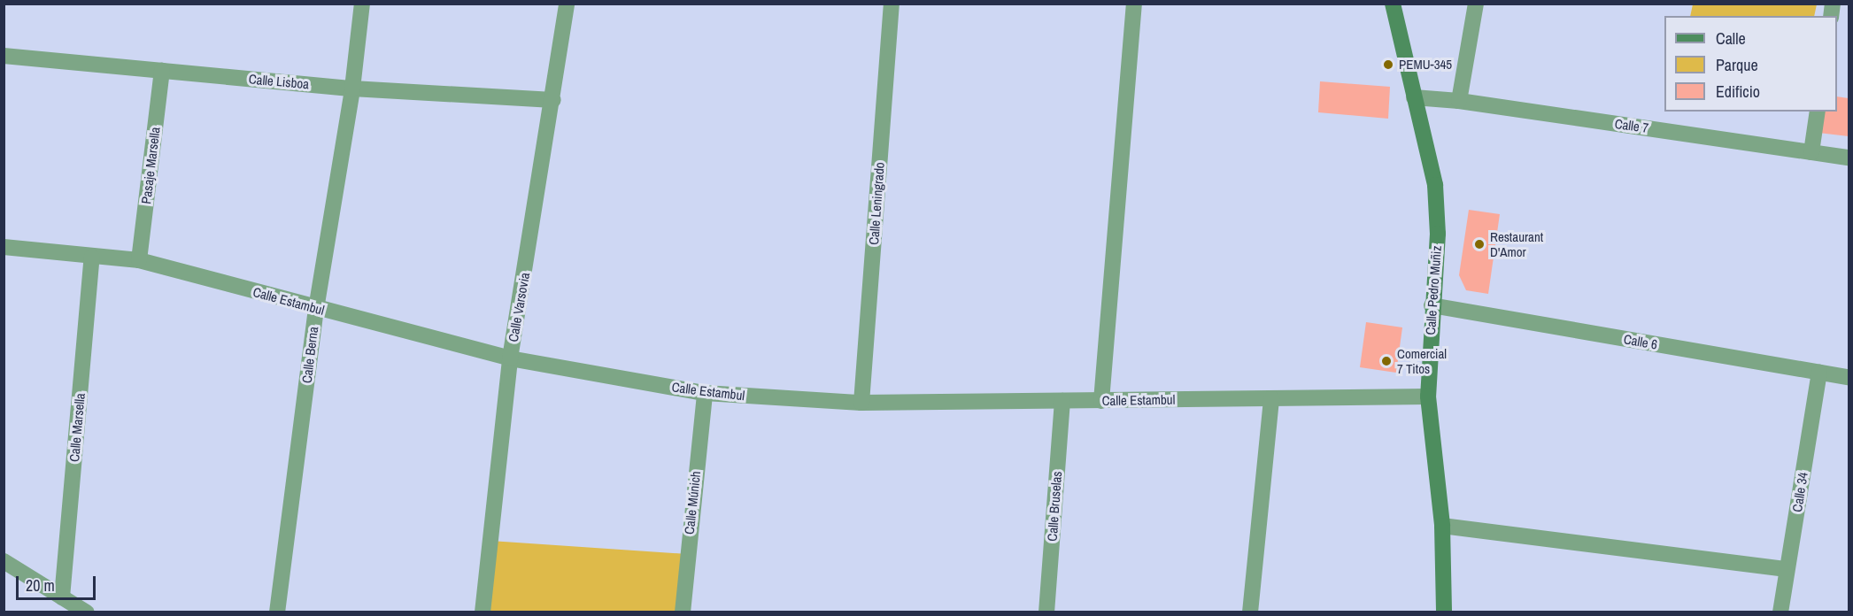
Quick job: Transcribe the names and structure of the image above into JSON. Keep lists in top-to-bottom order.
{
  "streets": {
    "street": [
      "Calle Lisboa",
      "Calle 7",
      "Pasaje Marsella",
      "Calle Leningrado",
      "Calle Pedro Muñiz",
      "Calle Estambul",
      "Calle Varsovia",
      "Calle 6",
      "Calle Berna",
      "Calle Marsella",
      "Calle 34",
      "Calle Múnich",
      "Calle Bruselas"
    ]
  },
  "crossings": [
    ["Calle Lisboa", "Pasaje Marsella"],
    ["Calle Lisboa", "Calle Varsovia"],
    ["Calle Lisboa", "Calle Berna"],
    ["Calle 7", "Calle Pedro Muñiz"],
    ["Pasaje Marsella", "Calle Estambul"],
    ["Calle Leningrado", "Calle Estambul"],
    ["Calle Pedro Muñiz", "Calle Estambul"],
    ["Calle Pedro Muñiz", "Calle 6"],
    ["Calle Estambul", "Calle Varsovia"],
    ["Calle Estambul", "Calle Berna"],
    ["Calle Estambul", "Calle Marsella"],
    ["Calle Estambul", "Calle Múnich"],
    ["Calle Estambul", "Calle Bruselas"],
    ["Calle 6", "Calle 34"]
  ],
  "places": ["PEMU-345", "Restaurant D'Amor", "Comercial 7 Titos"],
  "legend": ["Calle", "Parque", "Edificio"],
  "scale_bar": "20 m"
}
